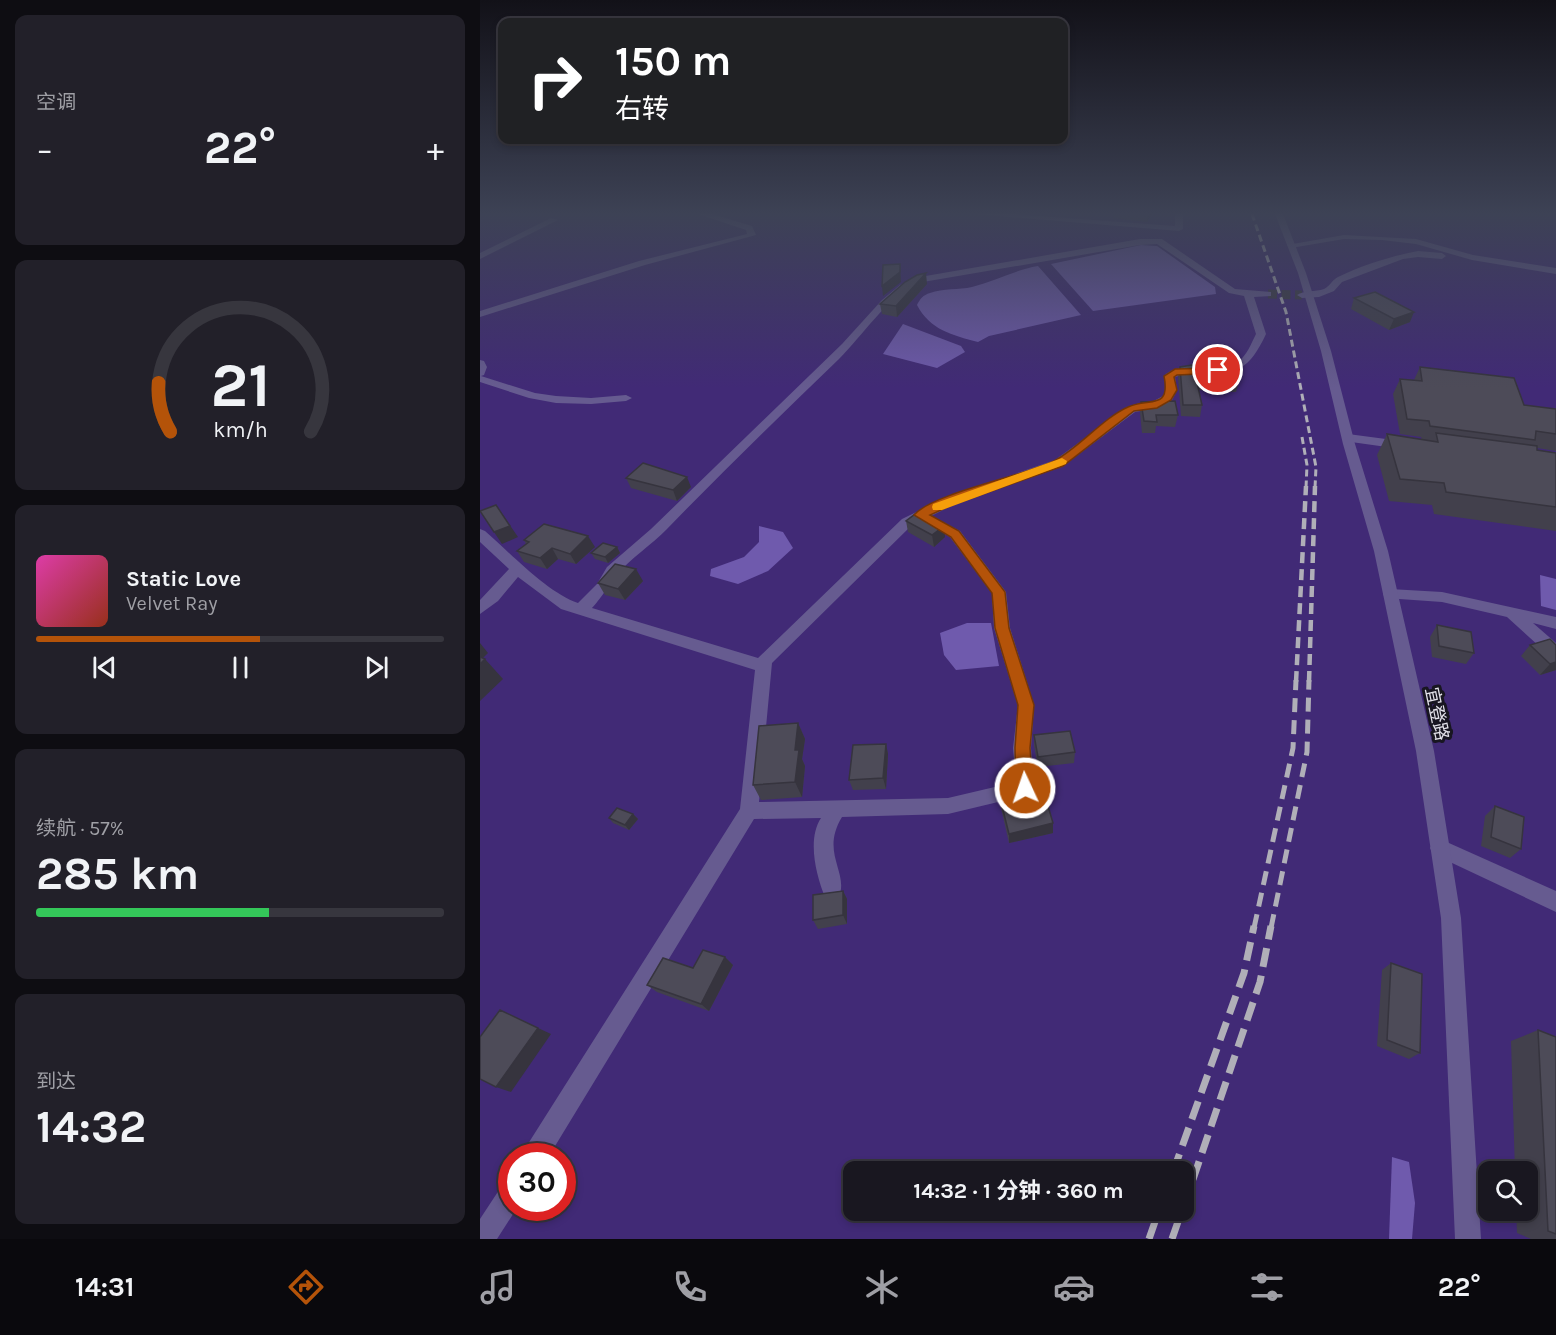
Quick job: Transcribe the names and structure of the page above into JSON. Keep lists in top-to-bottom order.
{
  "streets": {
    "street": ["宜登路"]
  },
  "page": {
    "tile": [
      "空调",
      ["续航 · 57%", "285 km"],
      ["到达", "14:32"]
    ],
    "turn": ["150 m", "右转"],
    "heat": ["−", "22°", "+"],
    "song": ["Static Love", "Velvet Ray"],
    "limit": "30",
    "trip": "14:32 · 1 分钟 · 360 m",
    "tabs": ["14:31", "22°"],
    "gauge": ["21", "km/h"]
  }
}
